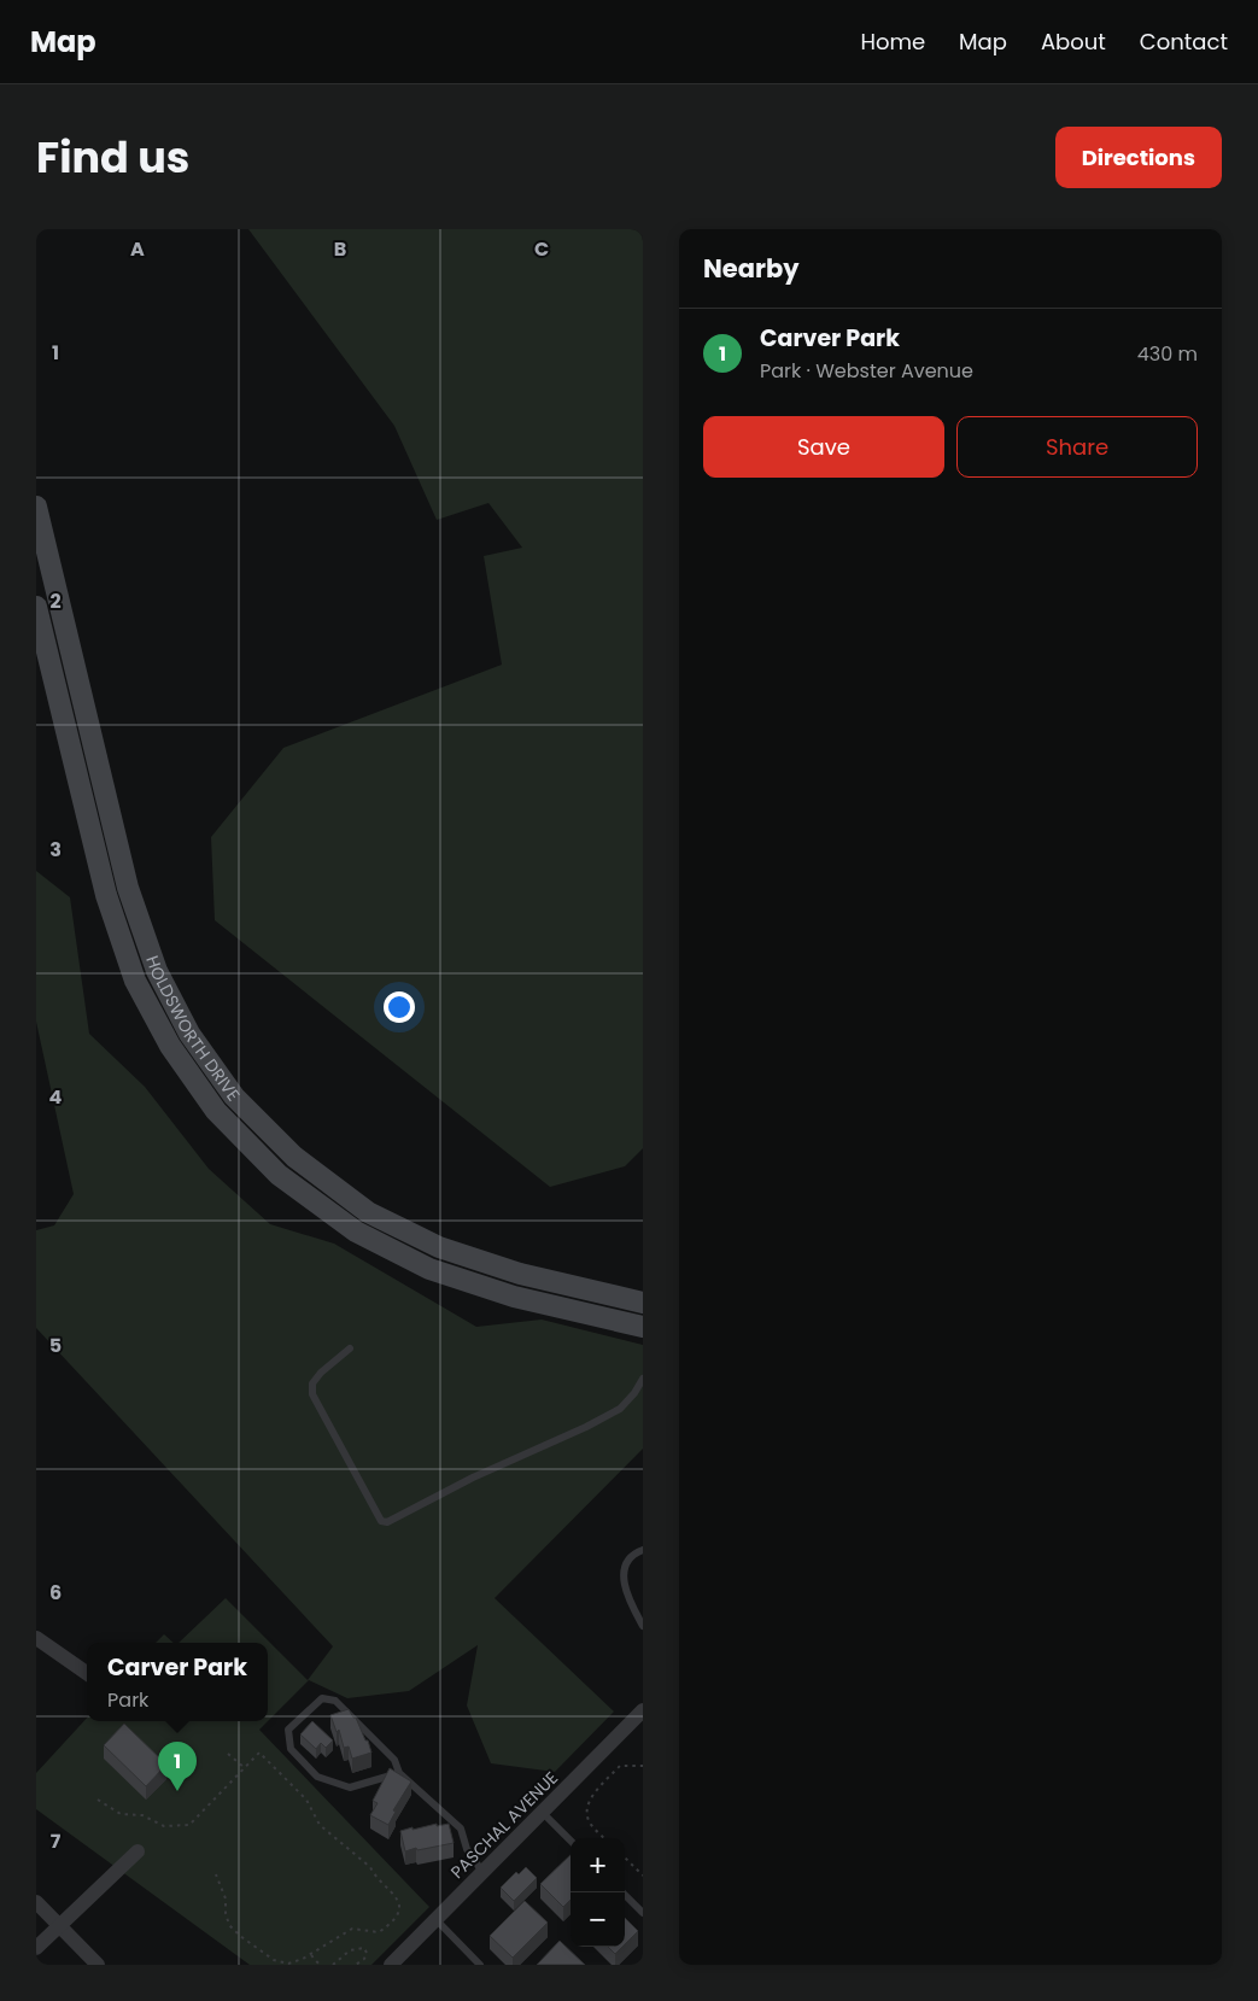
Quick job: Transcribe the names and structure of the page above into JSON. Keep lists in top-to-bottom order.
{
  "streets": {
    "main road": ["HOLDSWORTH DRIVE"],
    "street": ["PASCHAL AVENUE"]
  },
  "page": {
    "header": "Map",
    "nav": [
      "Home",
      "Map",
      "About",
      "Contact"
    ],
    "title": "Find us",
    "buttons": [
      "Directions",
      ["Save", "Share"]
    ],
    "heading": "Nearby",
    "list": [
      {
        "mark": "1",
        "name": "Carver Park",
        "note": "Park · Webster Avenue",
        "value": "430 m"
      }
    ],
    "popup": ["Carver Park", "Park"],
    "pins": "1",
    "map_buttons": ["+", "−"]
  },
  "grid": {
    "columns": ["A", "B", "C"],
    "rows": [
      "1",
      "2",
      "3",
      "4",
      "5",
      "6",
      "7"
    ]
  }
}
